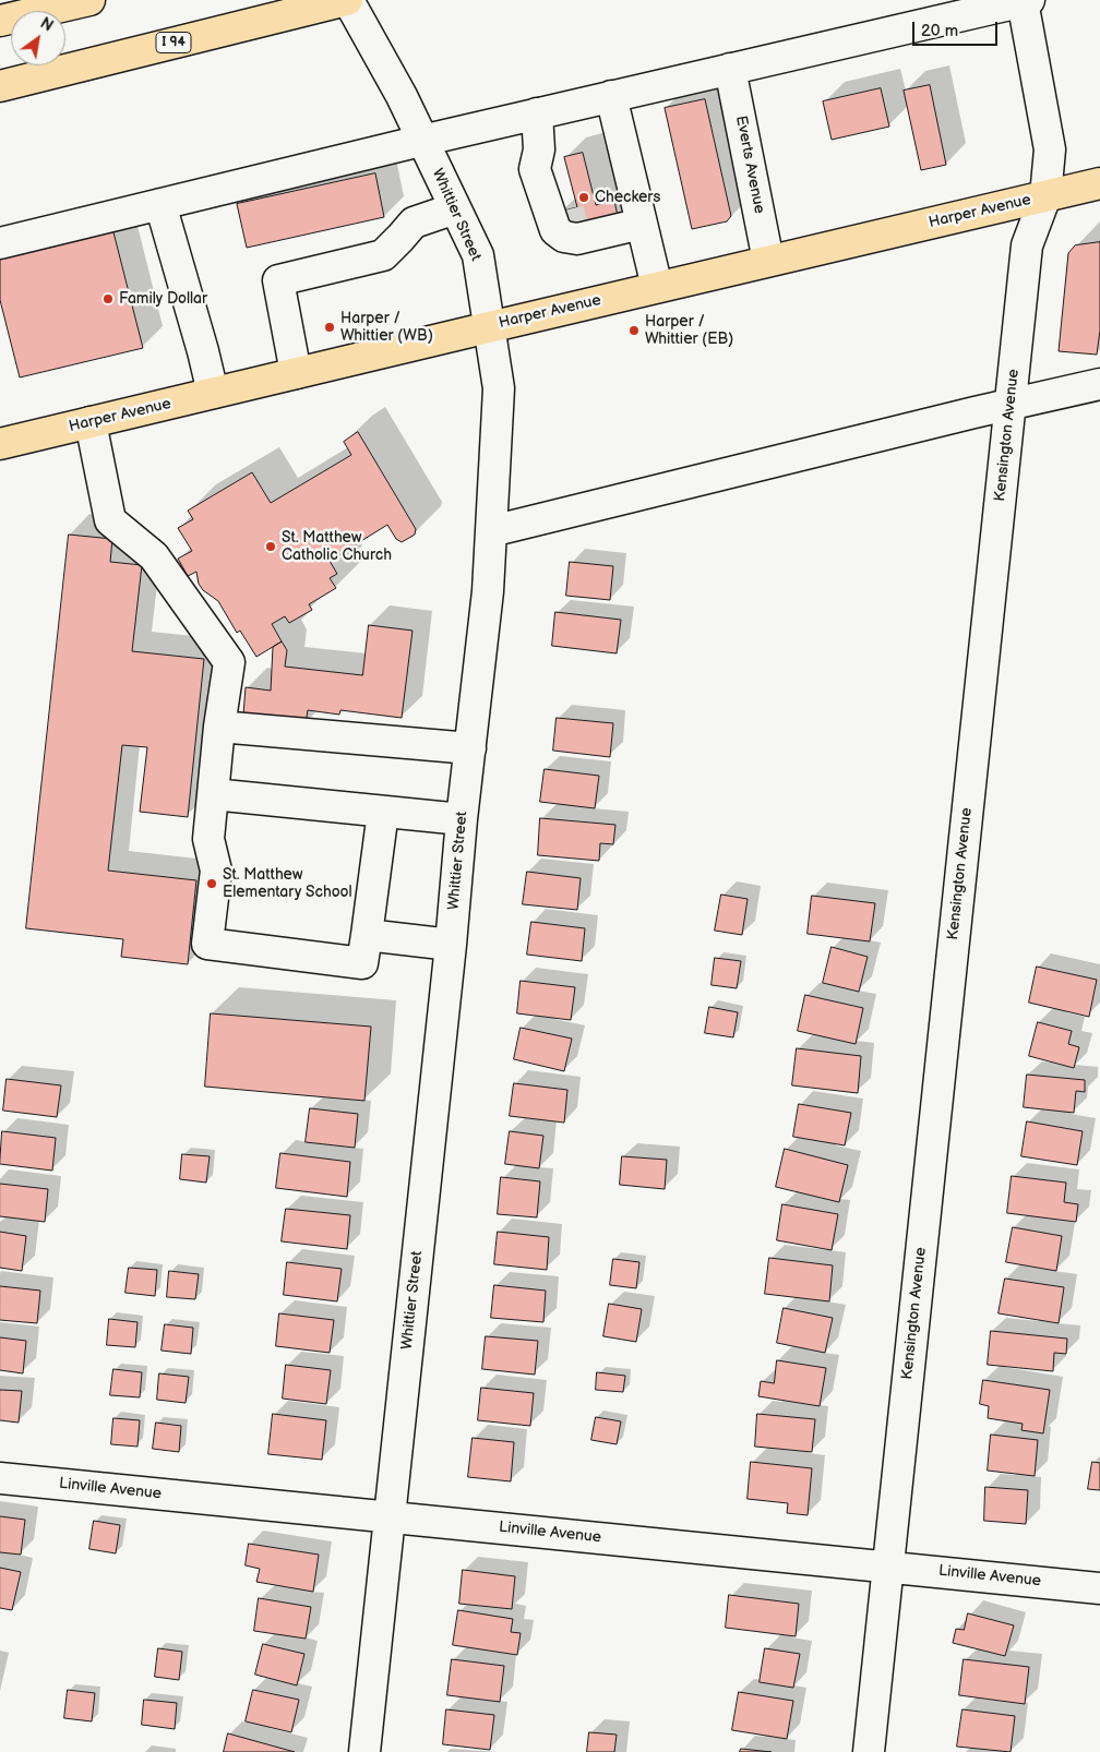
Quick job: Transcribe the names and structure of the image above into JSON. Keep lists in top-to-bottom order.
{
  "streets": {
    "main road": ["I 94", "Harper Avenue"],
    "street": [
      "Everts Avenue",
      "Whittier Street",
      "Kensington Avenue",
      "Linville Avenue"
    ]
  },
  "crossings": [
    ["I 94", "Whittier Street"],
    ["Everts Avenue", "Harper Avenue"],
    ["Harper Avenue", "Whittier Street"],
    ["Harper Avenue", "Kensington Avenue"],
    ["Whittier Street", "Linville Avenue"],
    ["Kensington Avenue", "Linville Avenue"]
  ],
  "places": [
    "Checkers",
    "Family Dollar",
    "Harper / Whittier (WB)",
    "Harper / Whittier (EB)",
    "St. Matthew Catholic Church",
    "St. Matthew Elementary School"
  ],
  "scale_bar": "20 m",
  "north": "top right"
}
